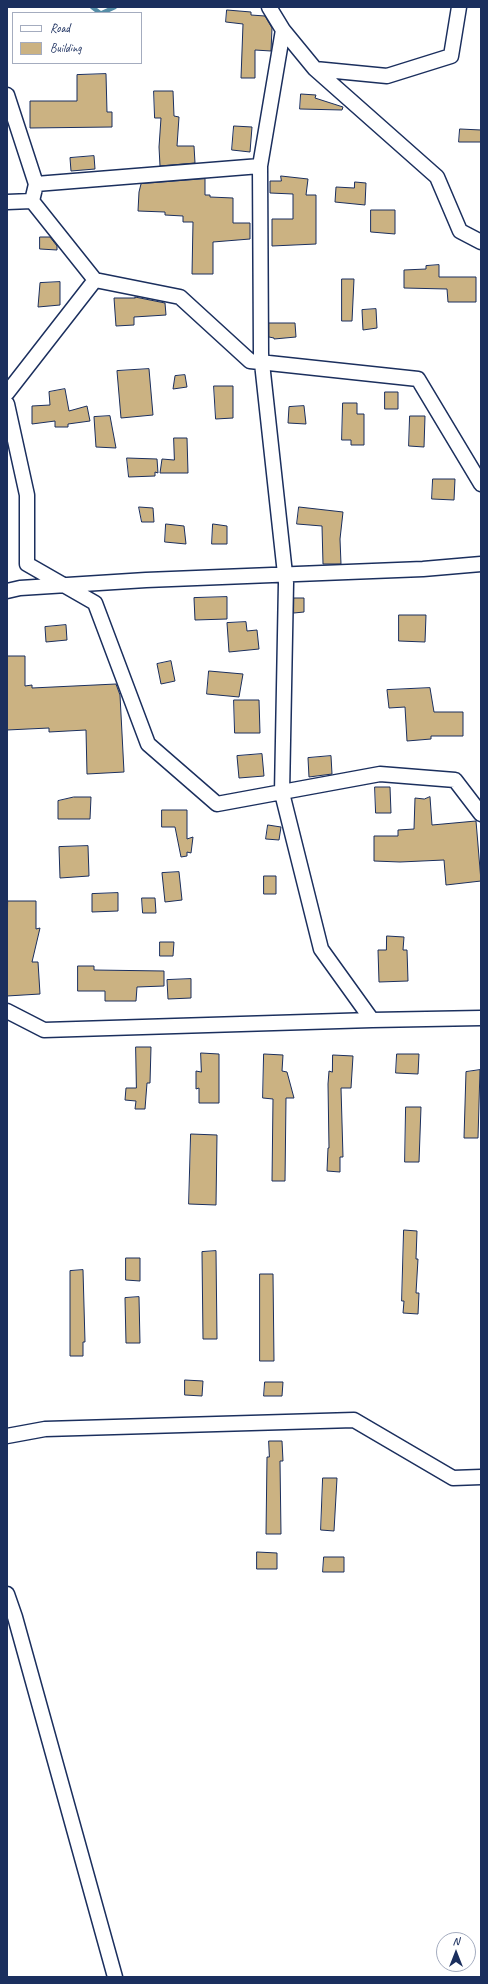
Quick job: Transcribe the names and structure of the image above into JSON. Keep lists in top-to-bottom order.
{
  "legend": ["Road", "Building"],
  "north": "top"
}
